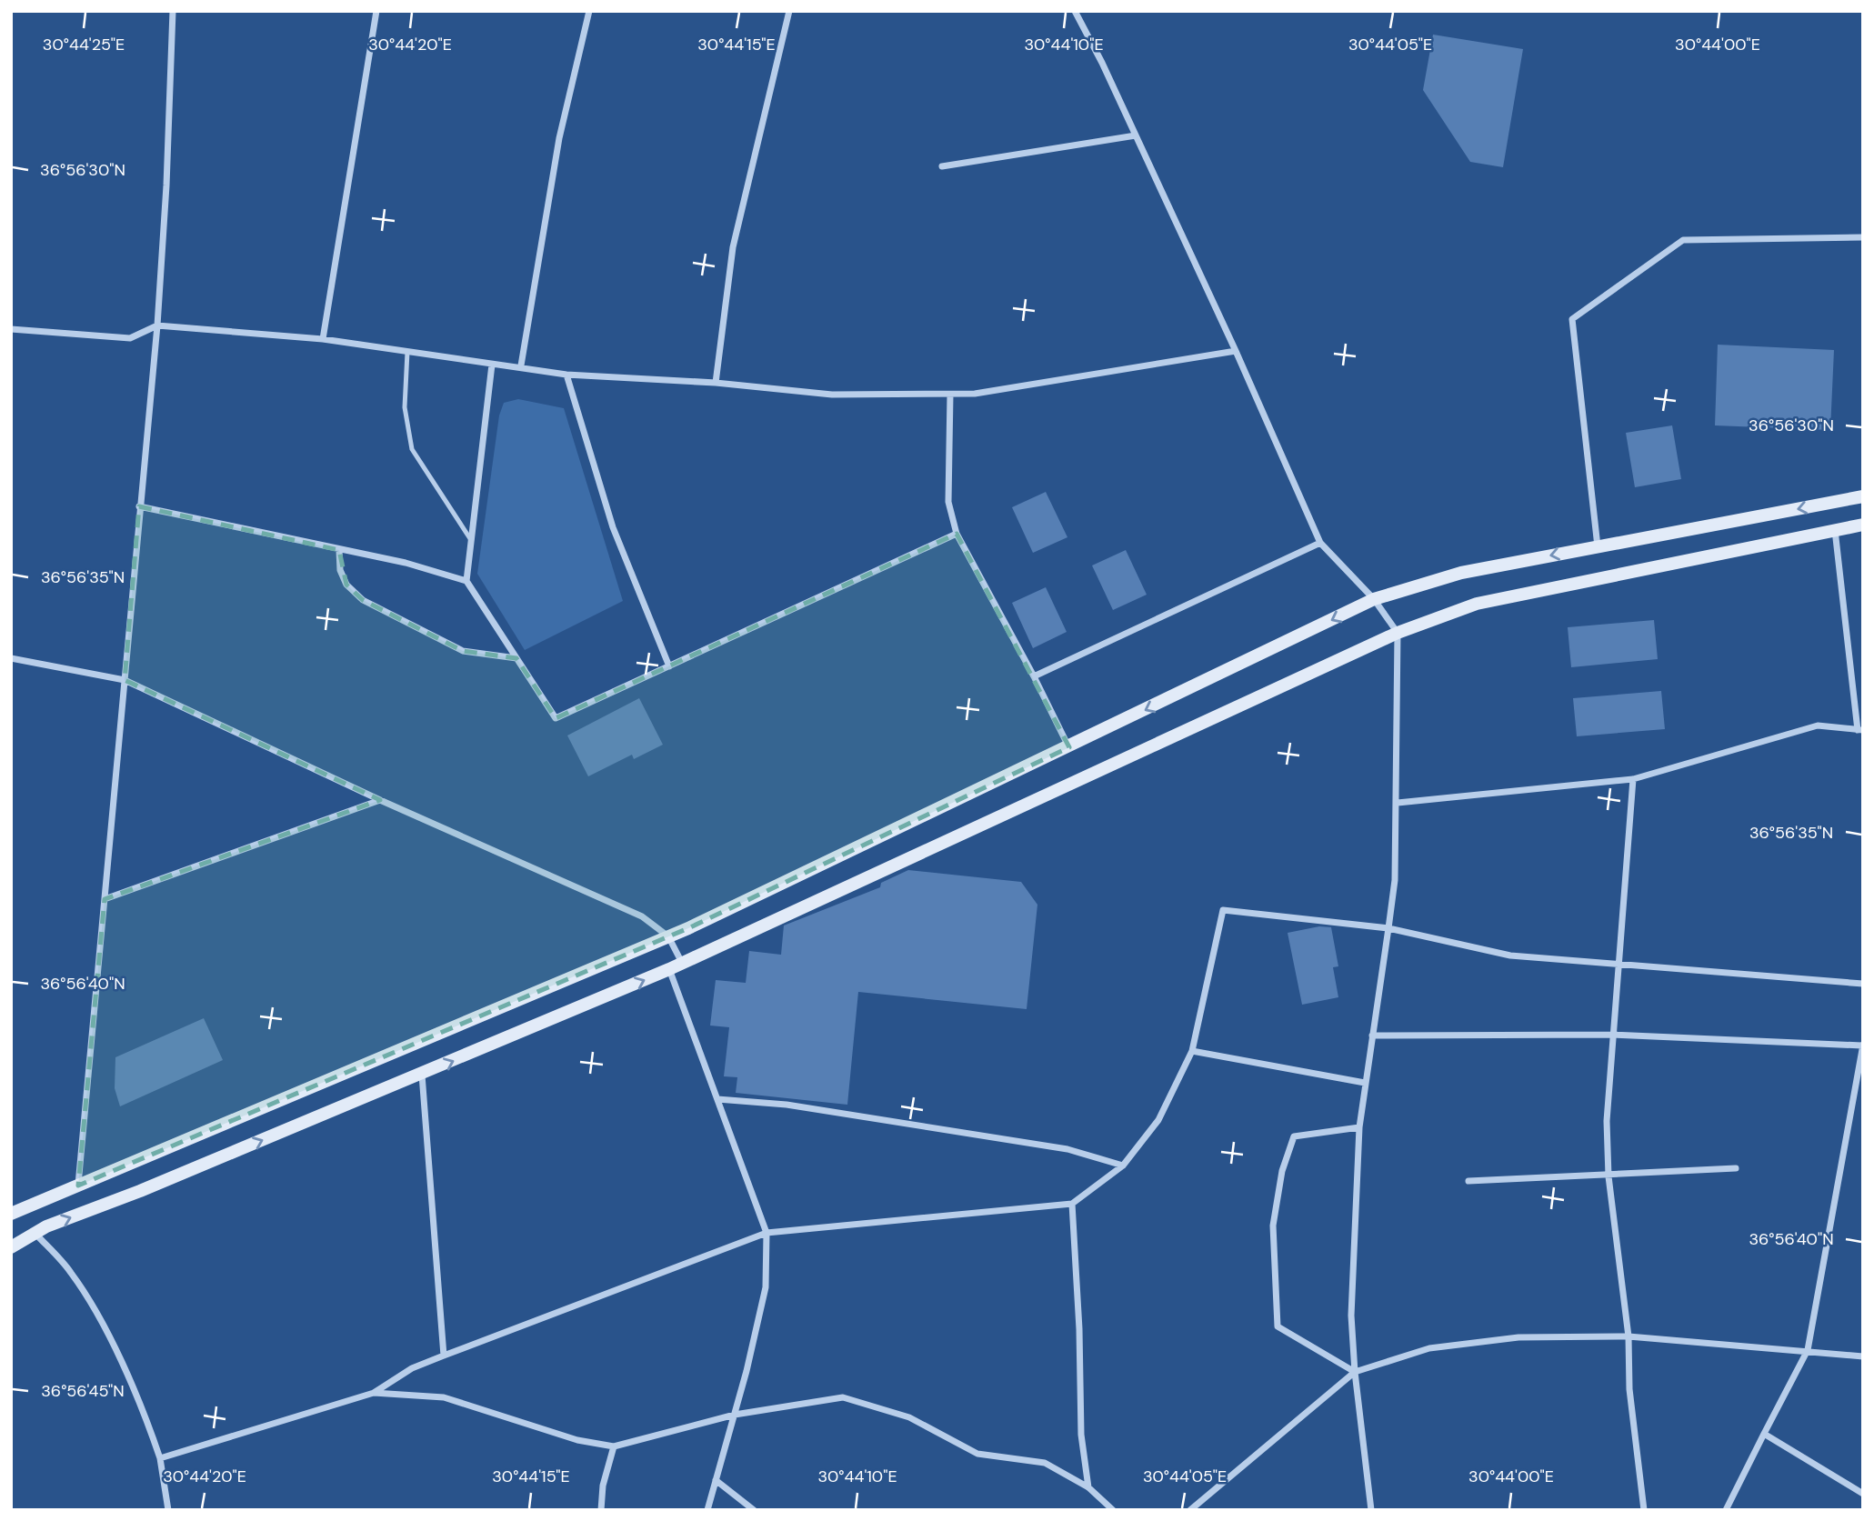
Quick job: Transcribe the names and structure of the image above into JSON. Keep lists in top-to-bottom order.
{
  "coordinates": [
    "30°44'25\"E",
    "30°44'20\"E",
    "30°44'15\"E",
    "30°44'10\"E",
    "30°44'05\"E",
    "30°44'00\"E",
    "36°56'30\"N",
    "36°56'35\"N",
    "36°56'40\"N",
    "36°56'45\"N"
  ]
}
